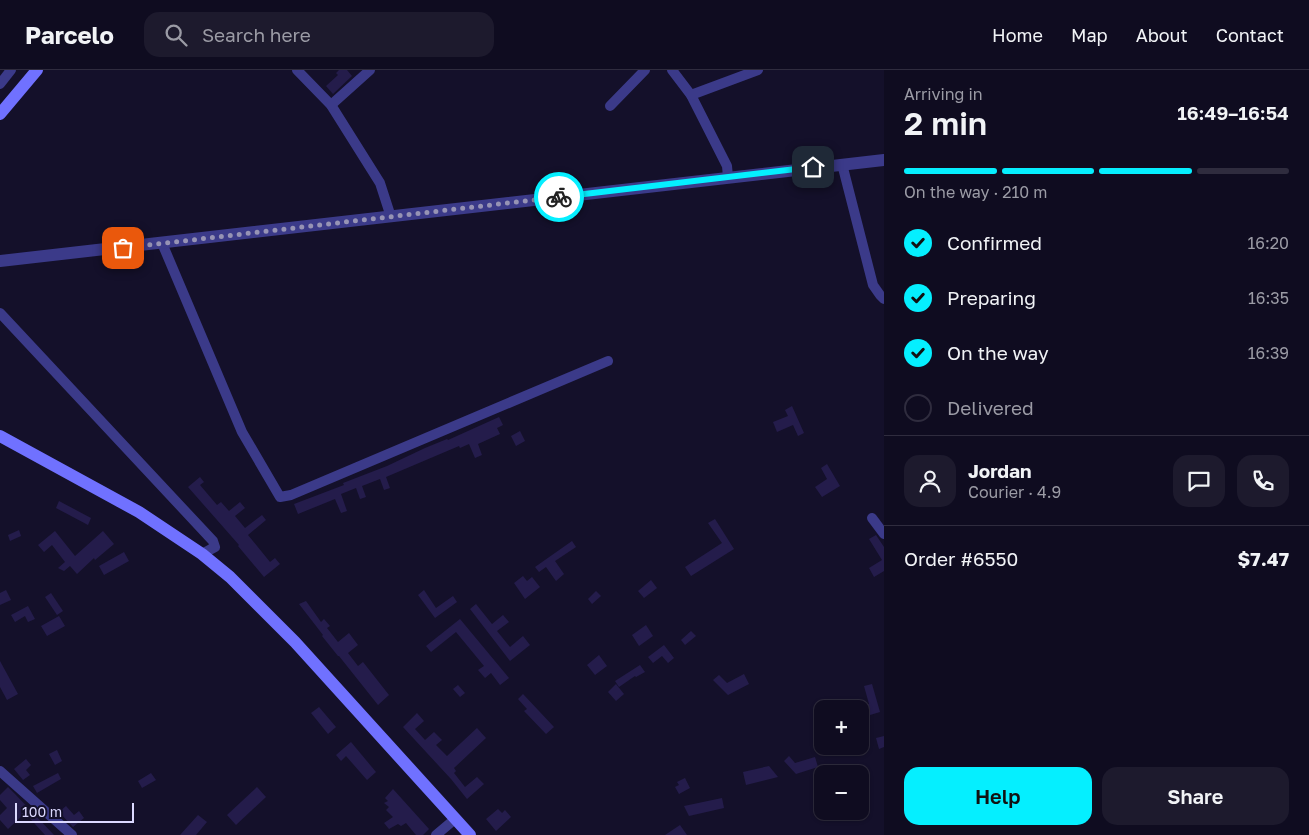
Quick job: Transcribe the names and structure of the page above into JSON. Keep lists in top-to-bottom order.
{
  "scale_bar": "100 m",
  "page": {
    "header": "Parcelo",
    "search": "Search here",
    "nav": [
      "Home",
      "Map",
      "About",
      "Contact"
    ],
    "heading": ["2 min", "Arriving in", "16:49–16:54"],
    "panel": [
      "Jordan",
      "Courier · 4.9",
      "Order #6550",
      "$7.47"
    ],
    "bar": "On the way · 210 m",
    "list": [
      ["Confirmed", "16:20"],
      ["Preparing", "16:35"],
      ["On the way", "16:39"],
      "Delivered"
    ],
    "map_buttons": ["+", "−"],
    "buttons": ["Help", "Share"],
    "scale": "100 m"
  }
}
